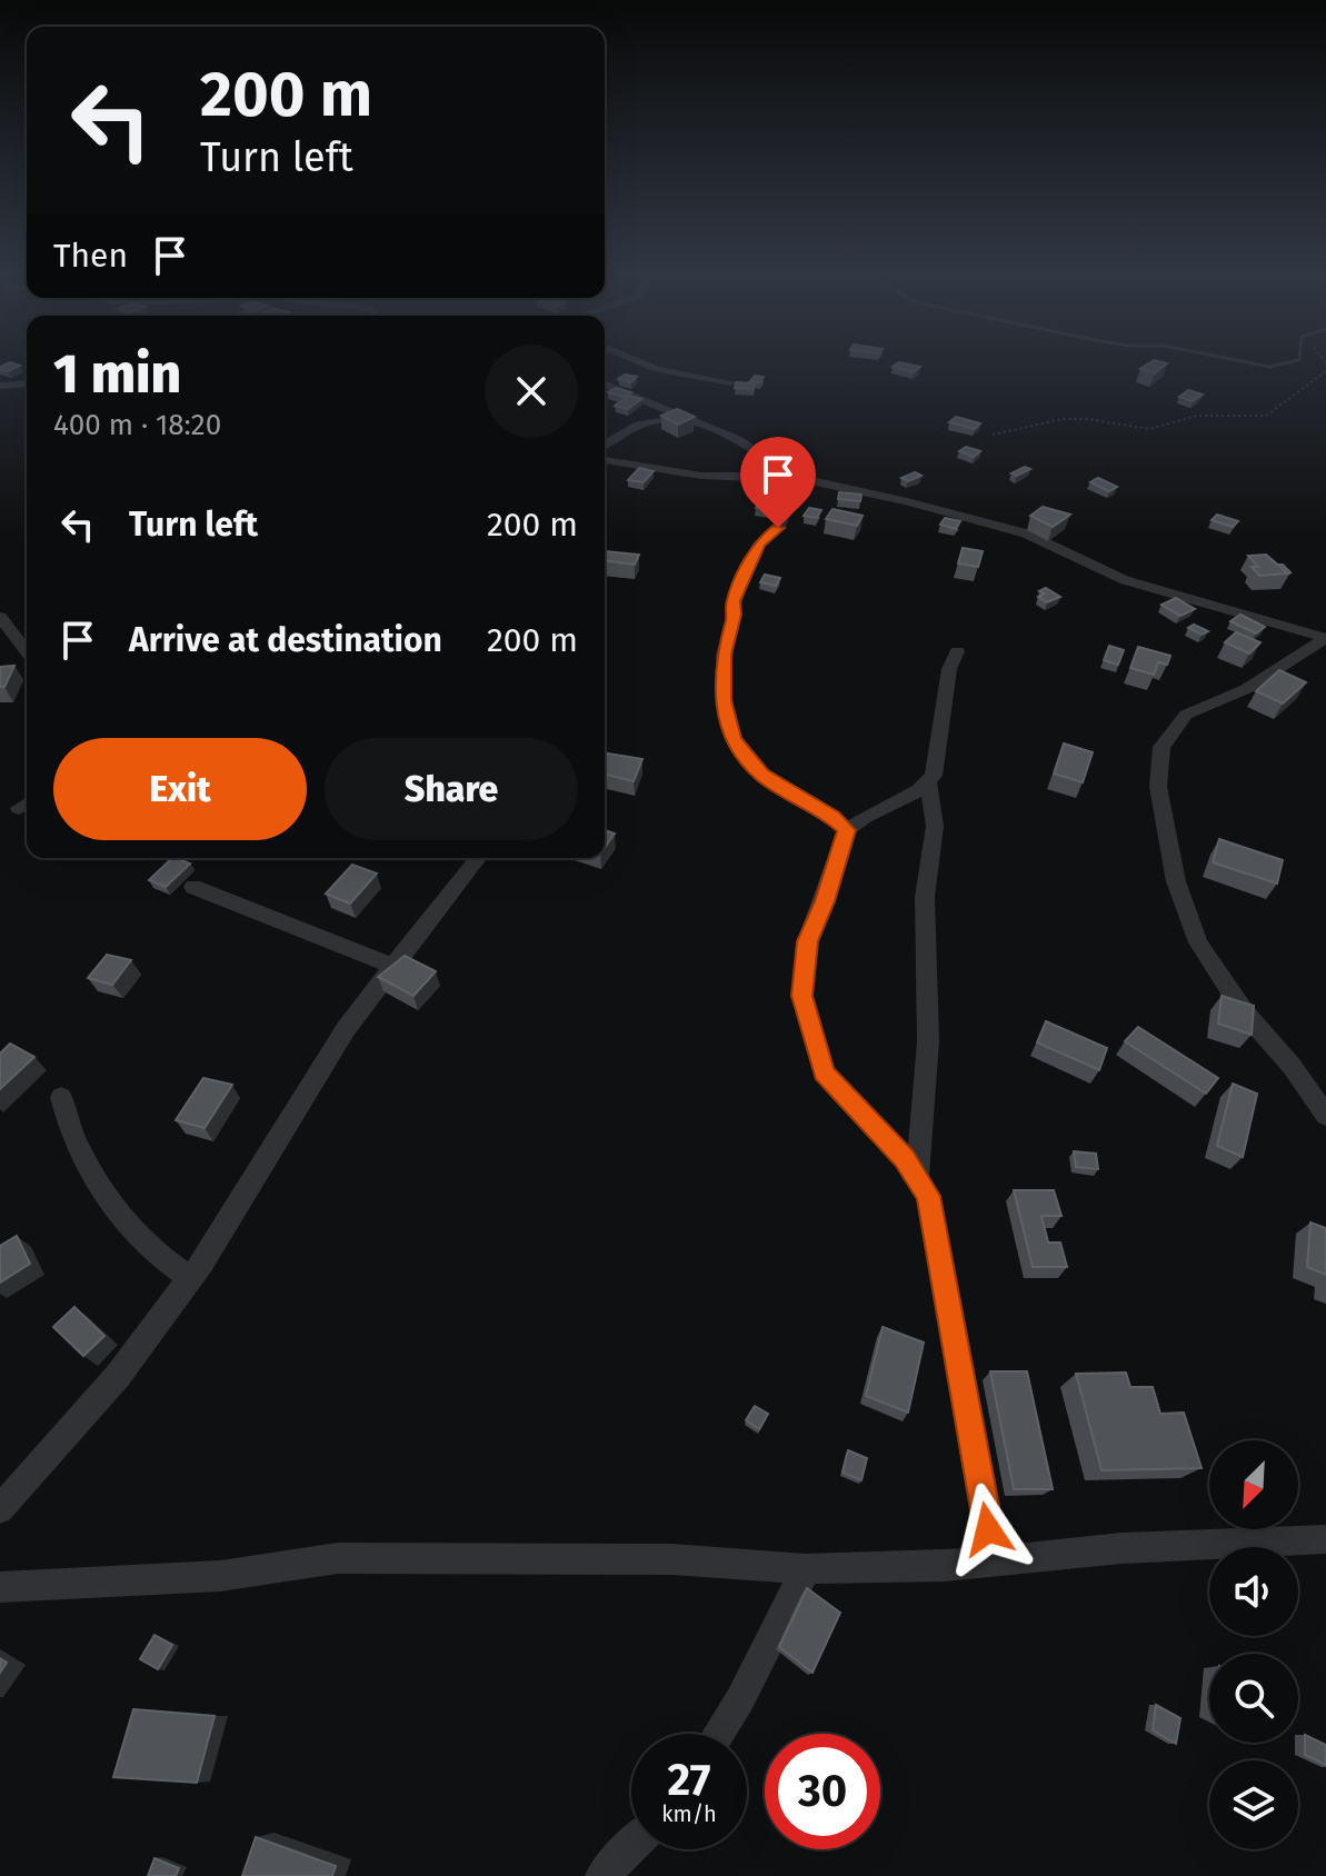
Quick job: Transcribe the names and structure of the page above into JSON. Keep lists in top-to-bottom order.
{
  "north": "bottom left",
  "page": {
    "turn": ["200 m", "Turn left"],
    "then": "Then",
    "heading": ["1 min", "400 m · 18:20"],
    "list": [
      {
        "name": "Turn left",
        "value": "200 m"
      },
      {
        "name": "Arrive at destination",
        "value": "200 m"
      }
    ],
    "buttons": ["Exit", "Share"],
    "speed": "27 km/h",
    "limit": "30"
  }
}
